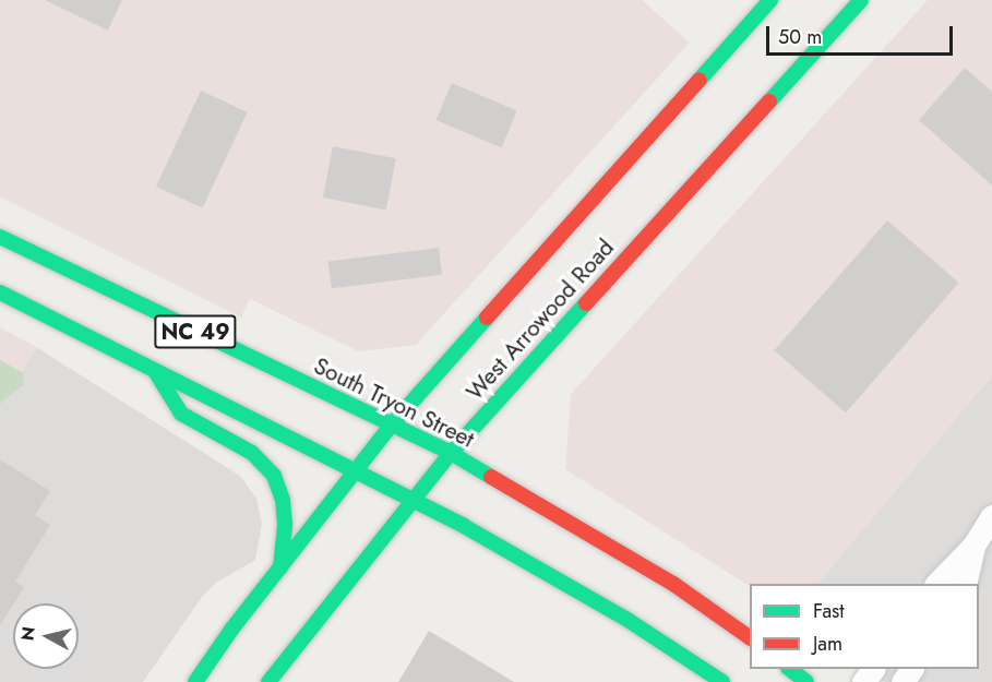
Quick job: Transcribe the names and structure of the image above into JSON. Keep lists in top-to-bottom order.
{
  "streets": {
    "main road": ["West Arrowood Road", "NC 49", "South Tryon Street"]
  },
  "crossings": [
    ["West Arrowood Road", "NC 49"],
    ["West Arrowood Road", "South Tryon Street"]
  ],
  "legend": ["Fast", "Jam"],
  "scale_bar": "50 m",
  "north": "left"
}
